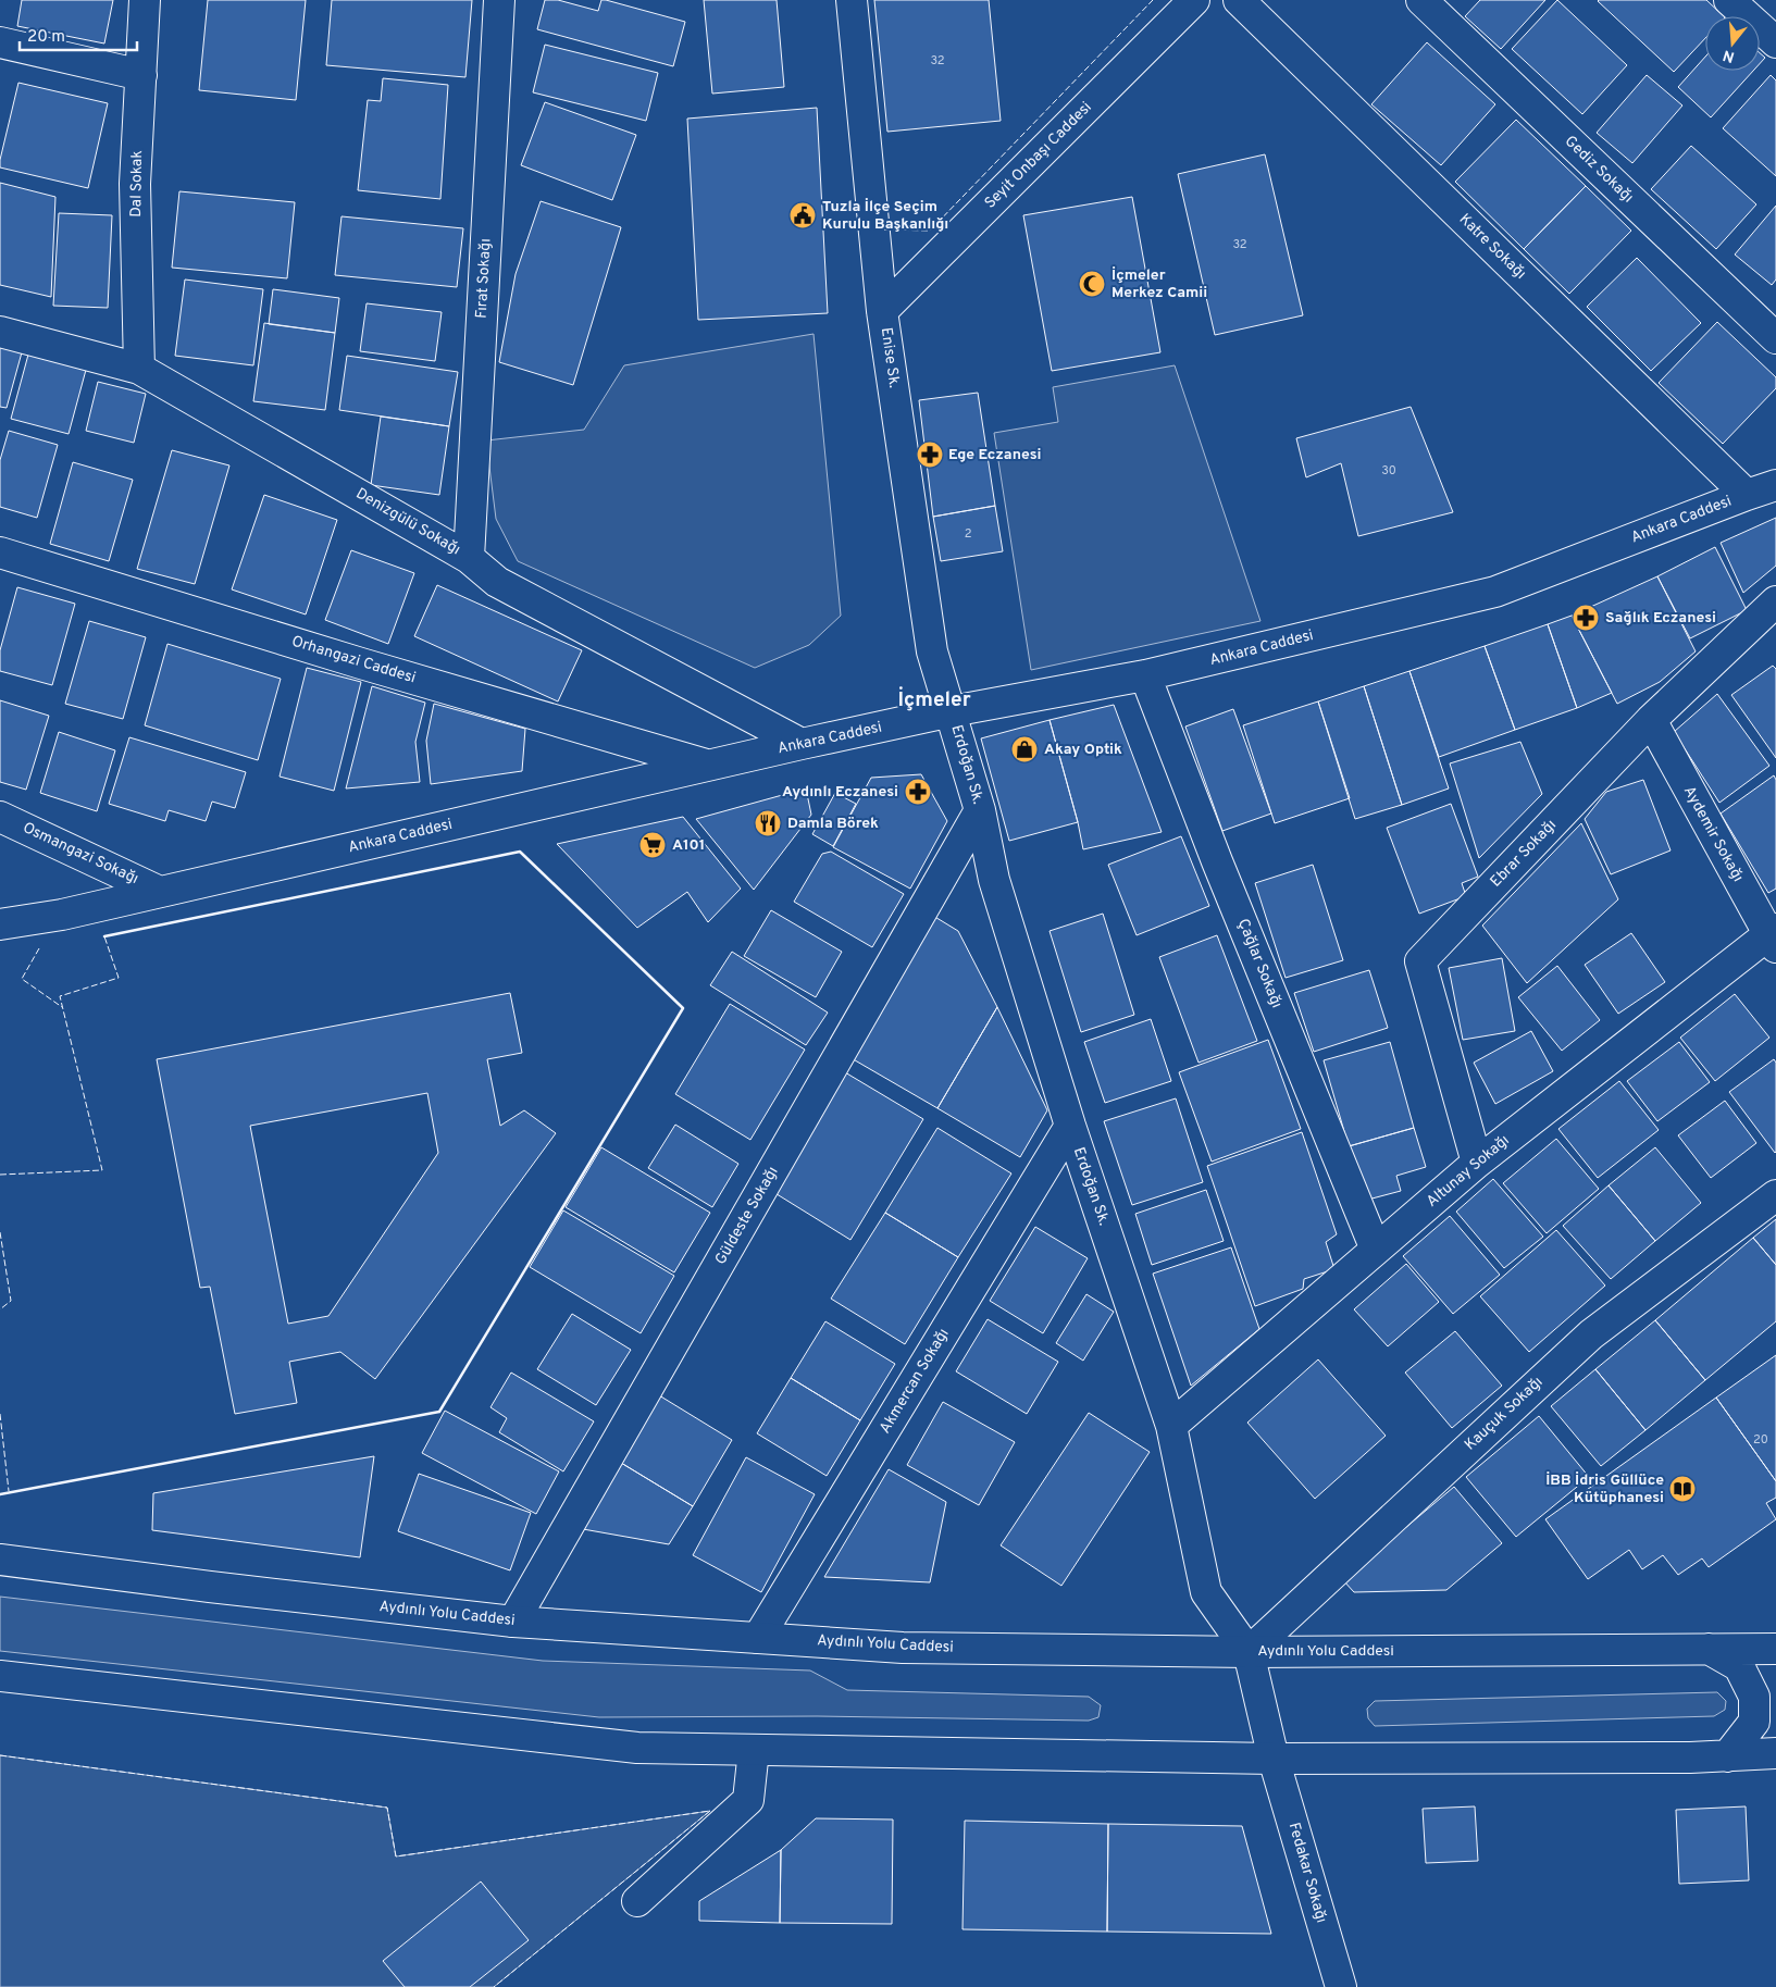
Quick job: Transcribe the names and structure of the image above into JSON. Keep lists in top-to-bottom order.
{
  "streets": {
    "street": [
      "Seyit Onbaşı Caddesi",
      "Gediz Sokağı",
      "Dal Sokak",
      "Katre Sokağı",
      "Fırat Sokağı",
      "Enise Sk.",
      "Ankara Caddesi",
      "Denizgülü Sokağı",
      "Orhangazi Caddesi",
      "Erdoğan Sk.",
      "Aydemir Sokağı",
      "Osmangazi Sokağı",
      "Ebrar Sokağı",
      "Çağlar Sokağı",
      "Altunay Sokağı",
      "Güldeste Sokağı",
      "Akmercan Sokağı",
      "Kauçuk Sokağı",
      "Aydınlı Yolu Caddesi",
      "Fedakar Sokağı"
    ]
  },
  "crossings": [
    ["Seyit Onbaşı Caddesi", "Enise Sk."],
    ["Dal Sokak", "Denizgülü Sokağı"],
    ["Katre Sokağı", "Ankara Caddesi"],
    ["Fırat Sokağı", "Denizgülü Sokağı"],
    ["Enise Sk.", "Ankara Caddesi"],
    ["Enise Sk.", "Erdoğan Sk."],
    ["Ankara Caddesi", "Denizgülü Sokağı"],
    ["Ankara Caddesi", "Orhangazi Caddesi"],
    ["Ankara Caddesi", "Erdoğan Sk."],
    ["Ankara Caddesi", "Osmangazi Sokağı"],
    ["Ankara Caddesi", "Çağlar Sokağı"],
    ["Erdoğan Sk.", "Altunay Sokağı"],
    ["Erdoğan Sk.", "Güldeste Sokağı"],
    ["Erdoğan Sk.", "Akmercan Sokağı"],
    ["Erdoğan Sk.", "Kauçuk Sokağı"],
    ["Erdoğan Sk.", "Aydınlı Yolu Caddesi"],
    ["Erdoğan Sk.", "Fedakar Sokağı"],
    ["Aydemir Sokağı", "Ebrar Sokağı"],
    ["Aydemir Sokağı", "Altunay Sokağı"],
    ["Ebrar Sokağı", "Altunay Sokağı"],
    ["Çağlar Sokağı", "Altunay Sokağı"],
    ["Güldeste Sokağı", "Aydınlı Yolu Caddesi"],
    ["Akmercan Sokağı", "Aydınlı Yolu Caddesi"],
    ["Kauçuk Sokağı", "Aydınlı Yolu Caddesi"],
    ["Kauçuk Sokağı", "Fedakar Sokağı"],
    ["Aydınlı Yolu Caddesi", "Fedakar Sokağı"]
  ],
  "districts": ["İçmeler"],
  "places": {
    "public building": ["Tuzla İlçe Seçim Kurulu Başkanlığı"],
    "mosque": ["İçmeler Merkez Camii"],
    "pharmacy": ["Ege Eczanesi", "Sağlık Eczanesi", "Aydınlı Eczanesi"],
    "shop": ["Akay Optik"],
    "restaurant": ["Damla Börek"],
    "supermarket": ["A101"],
    "library": ["İBB İdris Güllüce Kütüphanesi"]
  },
  "house_numbers": [
    "32",
    "32",
    "30",
    "2",
    "20"
  ],
  "scale_bar": "20 m",
  "north": "bottom"
}
